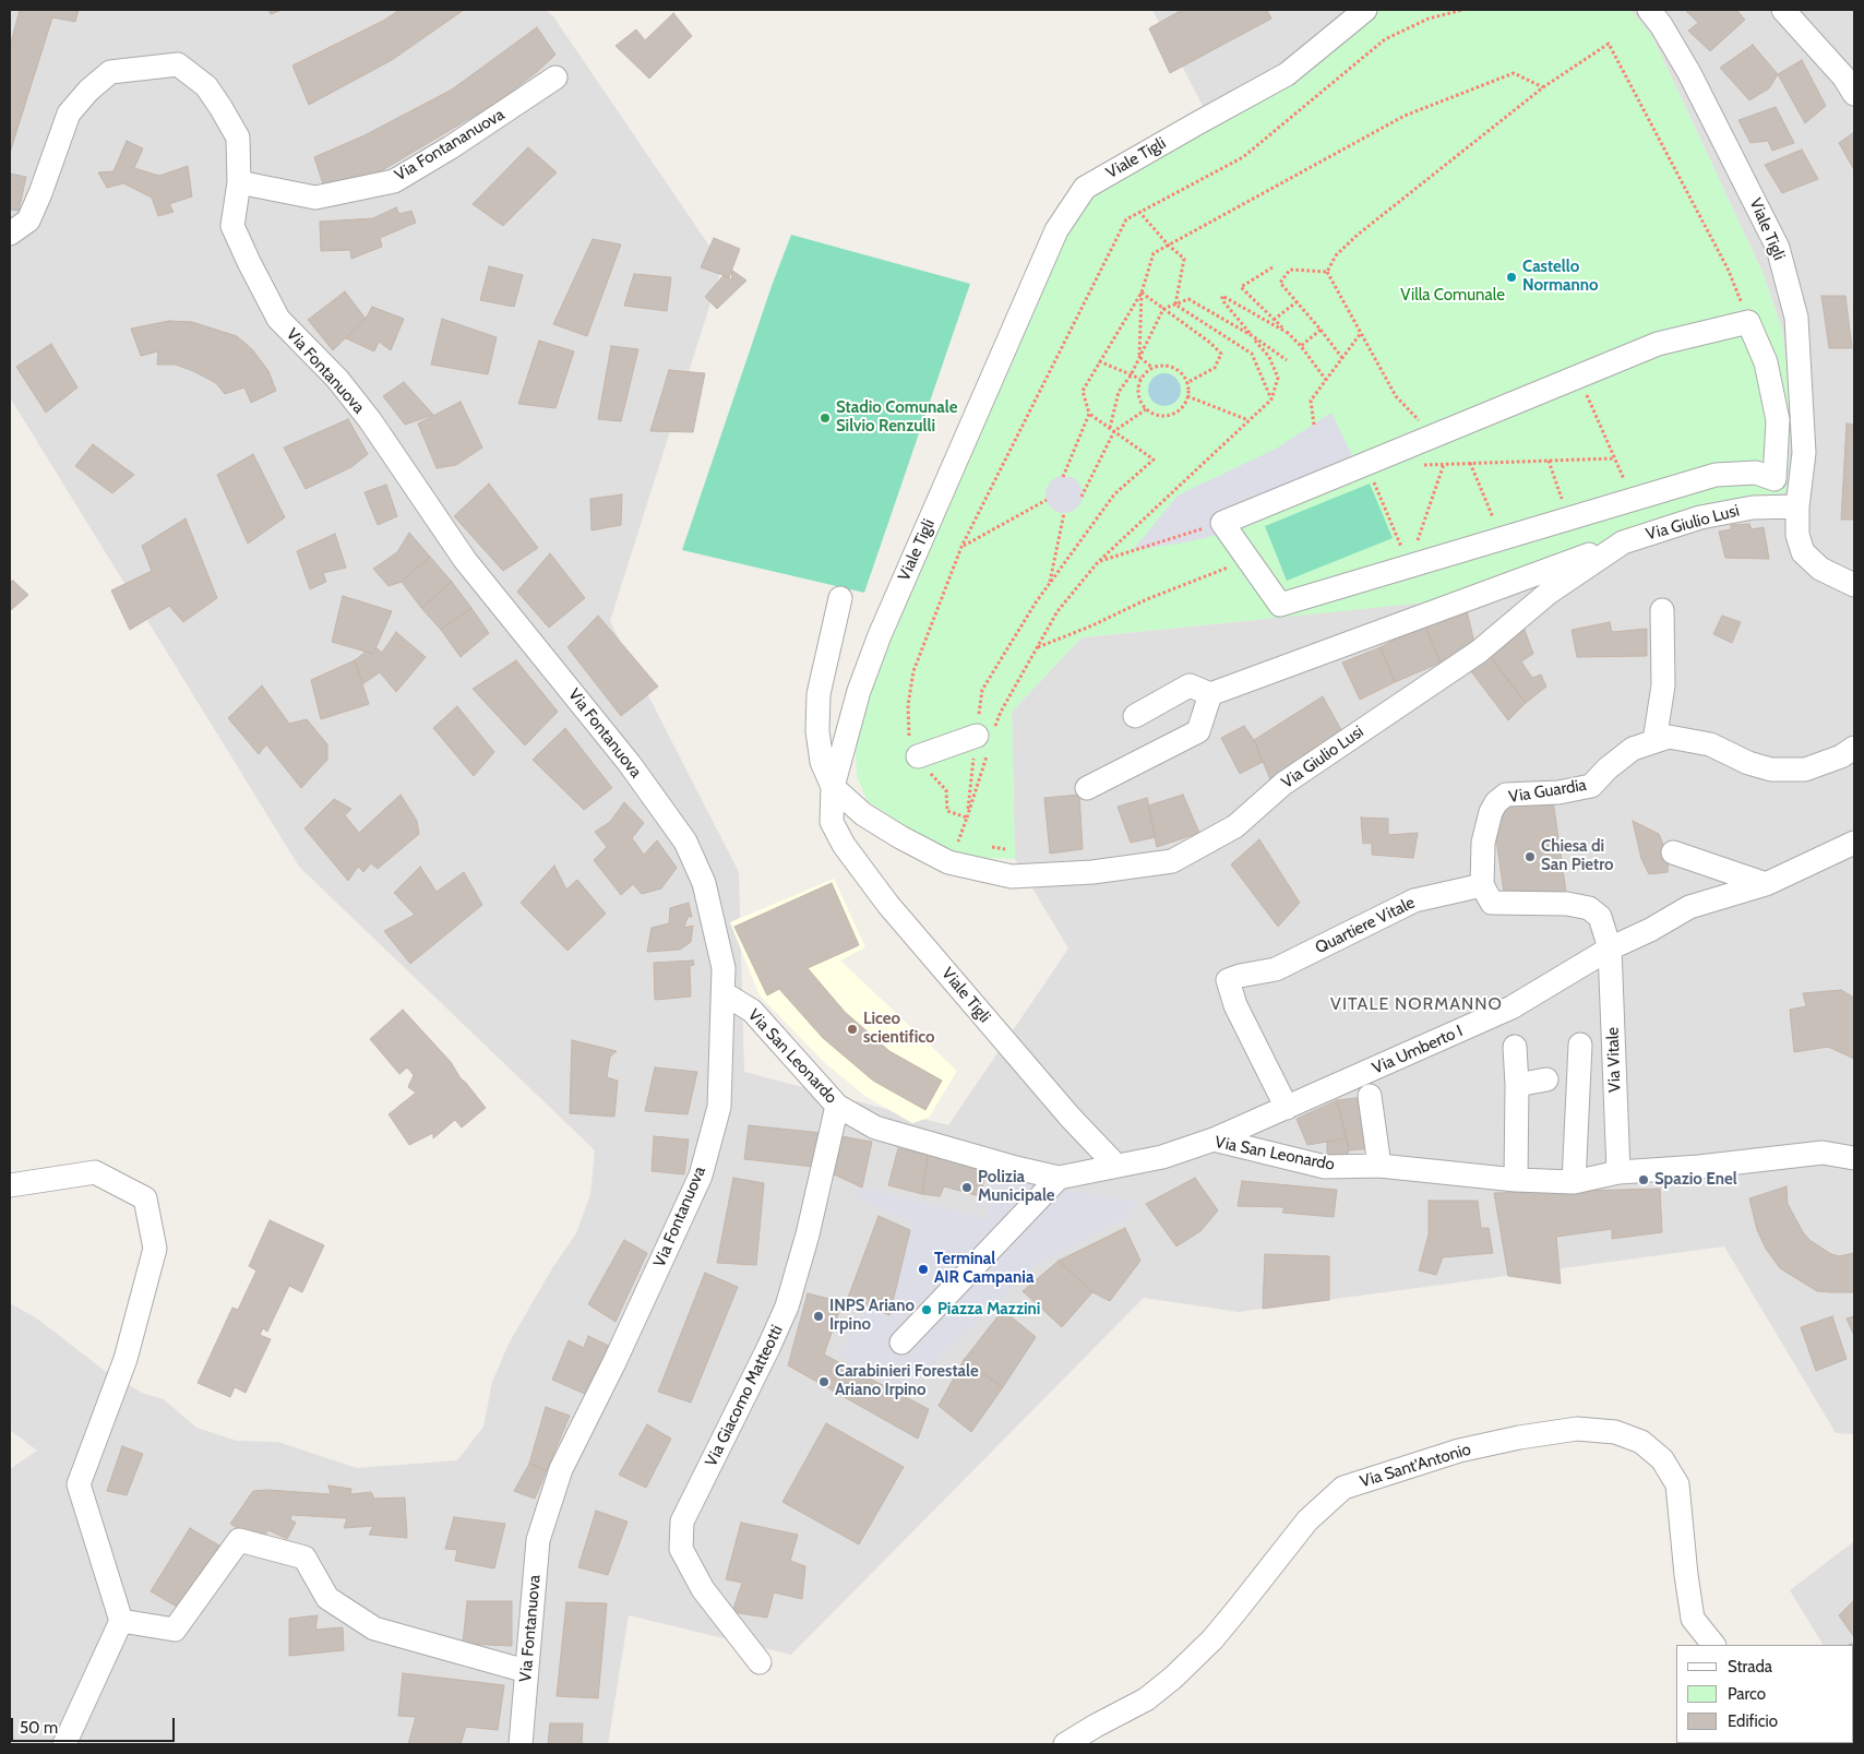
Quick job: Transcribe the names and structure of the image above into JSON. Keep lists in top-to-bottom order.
{
  "streets": {
    "street": [
      "Via Fontananuova",
      "Viale Tigli",
      "Via Fontanuova",
      "Via Giulio Lusi",
      "Via Guardia",
      "Quartiere Vitale",
      "Via Umberto I",
      "Via San Leonardo",
      "Via Vitale",
      "Via Giacomo Matteotti",
      "Via Sant'Antonio"
    ]
  },
  "crossings": [
    ["Via Fontananuova", "Via Fontanuova"],
    ["Viale Tigli", "Via Giulio Lusi"],
    ["Viale Tigli", "Via San Leonardo"],
    ["Via Fontanuova", "Via San Leonardo"],
    ["Via Guardia", "Quartiere Vitale"],
    ["Quartiere Vitale", "Via Umberto I"],
    ["Via Umberto I", "Via San Leonardo"],
    ["Via Umberto I", "Via Vitale"],
    ["Via San Leonardo", "Via Vitale"],
    ["Via San Leonardo", "Via Giacomo Matteotti"]
  ],
  "districts": ["VITALE NORMANNO"],
  "parks": ["Villa Comunale"],
  "places": [
    "Castello Normanno",
    "Stadio Comunale Silvio Renzulli",
    "Chiesa di San Pietro",
    "Liceo scientifico",
    "Spazio Enel",
    "Polizia Municipale",
    "Terminal AIR Campania",
    "Piazza Mazzini",
    "INPS Ariano Irpino",
    "Carabinieri Forestale Ariano Irpino"
  ],
  "legend": ["Strada", "Parco", "Edificio"],
  "scale_bar": "50 m"
}
